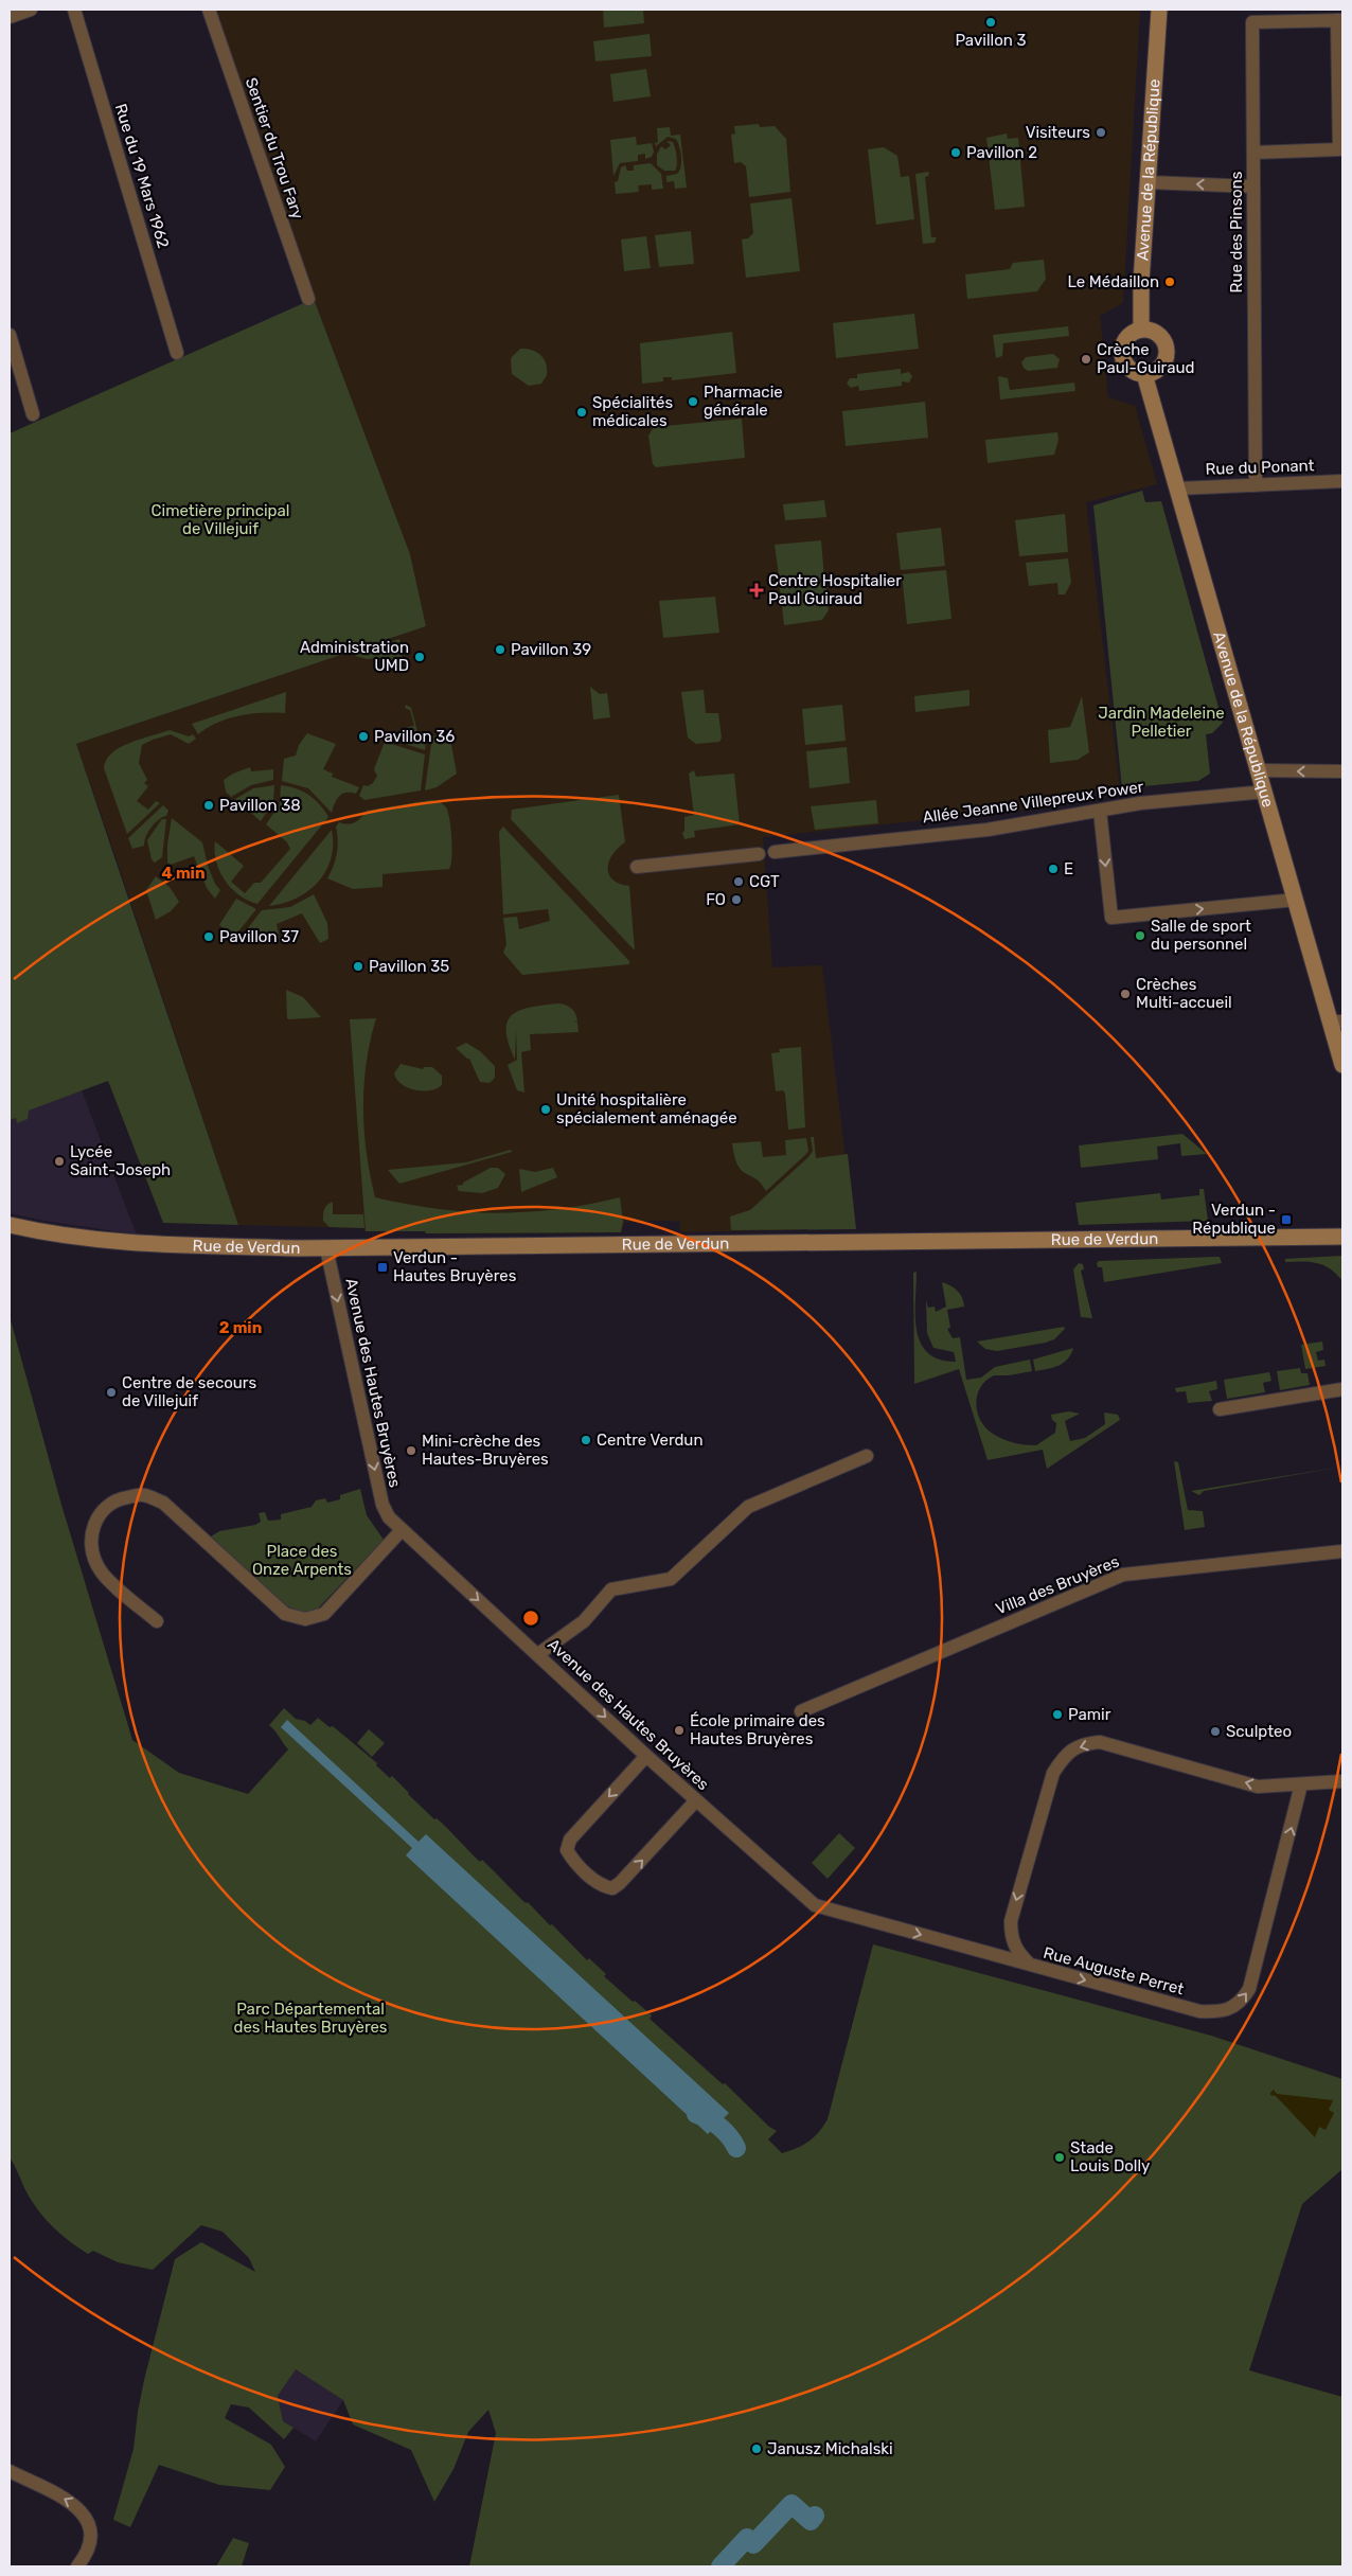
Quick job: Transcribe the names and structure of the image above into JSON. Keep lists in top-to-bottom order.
{
  "streets": {
    "street": [
      "Sentier du Trou Fary",
      "Avenue de la République",
      "Rue du 19 Mars 1962",
      "Rue des Pinsons",
      "Rue du Ponant",
      "Allée Jeanne Villepreux Power",
      "Rue de Verdun",
      "Avenue des Hautes Bruyères",
      "Villa des Bruyères",
      "Rue Auguste Perret"
    ]
  },
  "crossings": [
    ["Avenue de la République", "Rue du Ponant"],
    ["Avenue de la République", "Allée Jeanne Villepreux Power"],
    ["Rue des Pinsons", "Rue du Ponant"],
    ["Rue de Verdun", "Avenue des Hautes Bruyères"],
    ["Avenue des Hautes Bruyères", "Rue Auguste Perret"]
  ],
  "one_way": ["Avenue des Hautes Bruyères"],
  "parks": [
    "Cimetière principal de Villejuif",
    "Jardin Madeleine Pelletier",
    "Place des Onze Arpents",
    "Parc Départemental des Hautes Bruyères"
  ],
  "places": {
    "other": [
      "Pavillon 3",
      "Visiteurs",
      "Pavillon 2",
      "Le Médaillon",
      "Crèche Paul-Guiraud",
      "Pharmacie générale",
      "Spécialités médicales",
      "Pavillon 39",
      "Administration UMD",
      "Pavillon 36",
      "Pavillon 38",
      "E",
      "CGT",
      "FO",
      "Salle de sport du personnel",
      "Pavillon 37",
      "Pavillon 35",
      "Crèches Multi-accueil",
      "Unité hospitalière spécialement aménagée",
      "Lycée Saint-Joseph",
      "Centre de secours de Villejuif",
      "Centre Verdun",
      "Mini-crèche des Hautes-Bruyères",
      "Pamir",
      "École primaire des Hautes Bruyères",
      "Sculpteo",
      "Stade Louis Dolly",
      "Janusz Michalski"
    ],
    "health": ["Centre Hospitalier Paul Guiraud"],
    "transit": ["Verdun - République", "Verdun - Hautes Bruyères"]
  },
  "rings": ["4 min", "2 min"]
}
